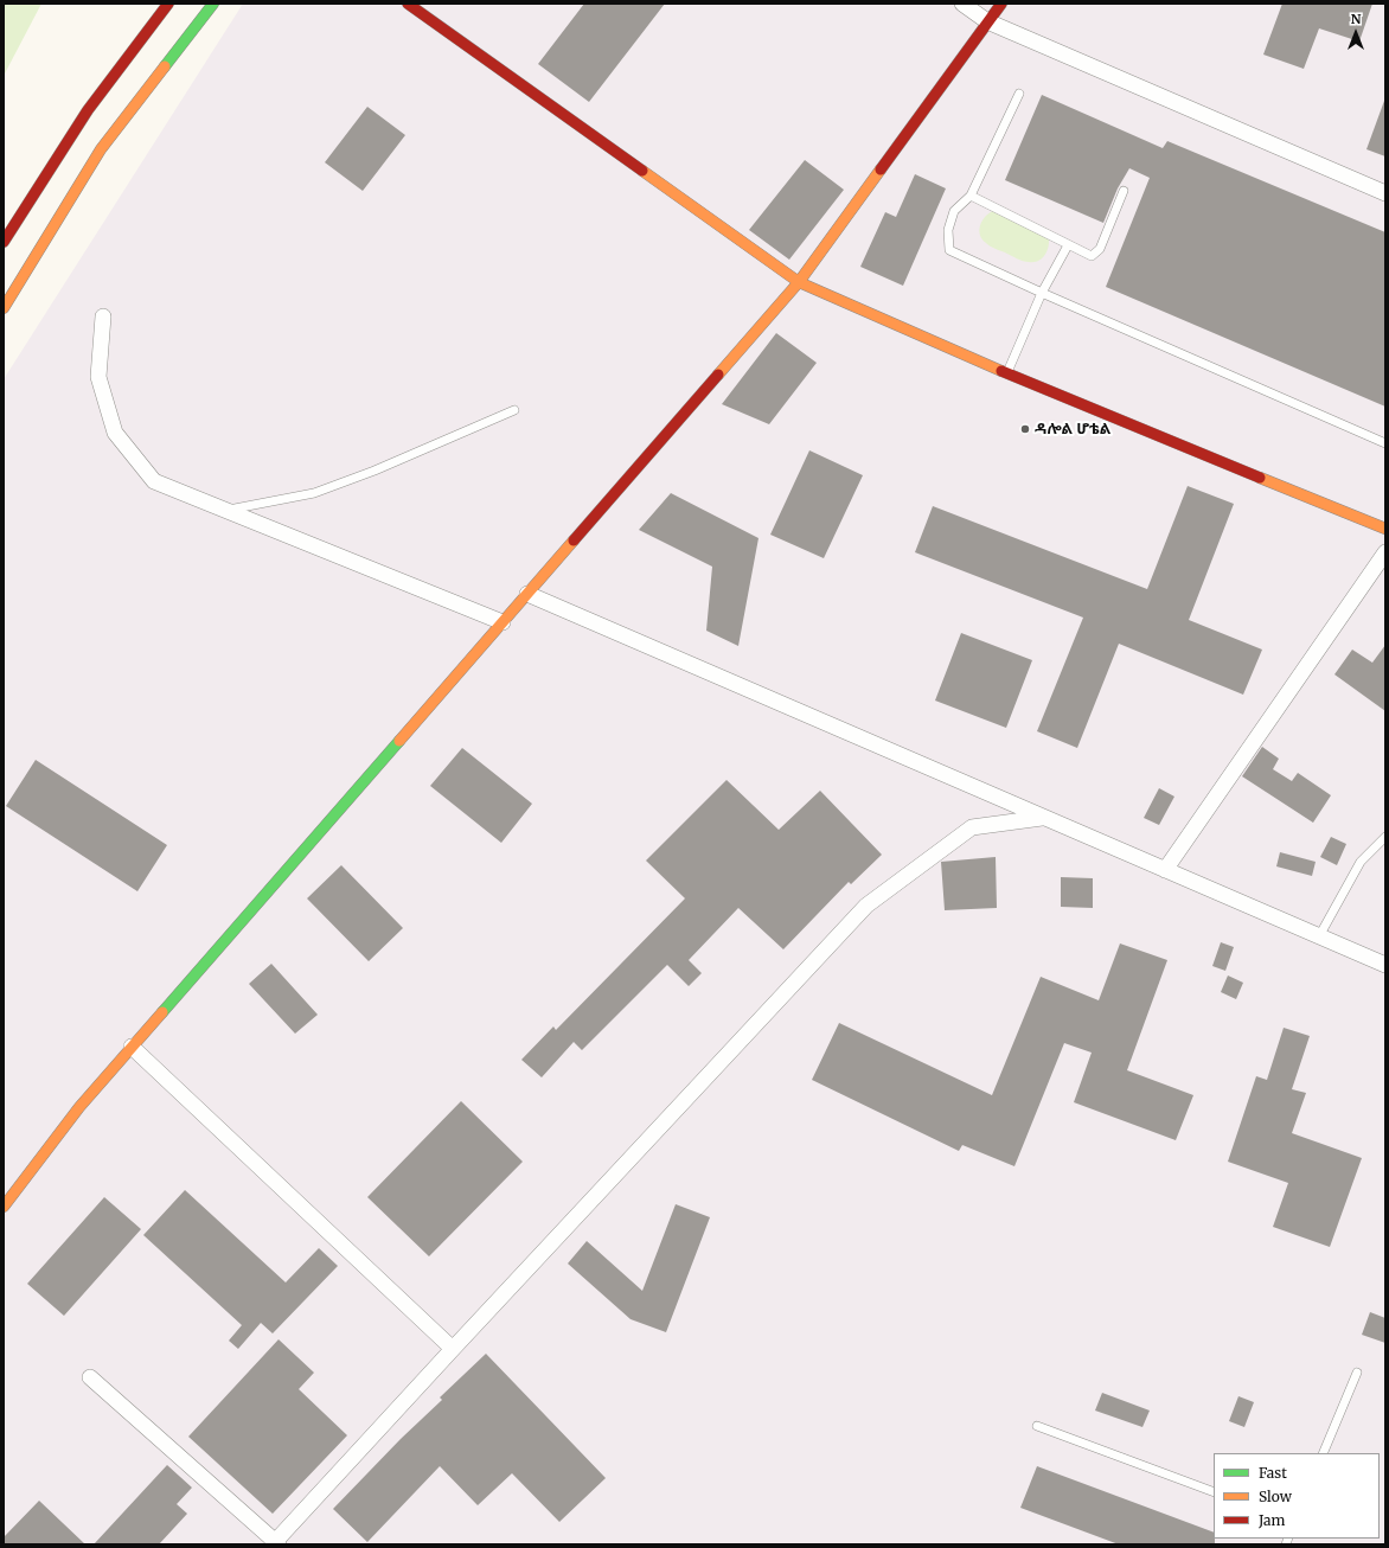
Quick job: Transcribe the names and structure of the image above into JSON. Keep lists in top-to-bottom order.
{
  "places": ["ዳሎል ሆቴል"],
  "legend": ["Fast", "Slow", "Jam"],
  "north": "top"
}
